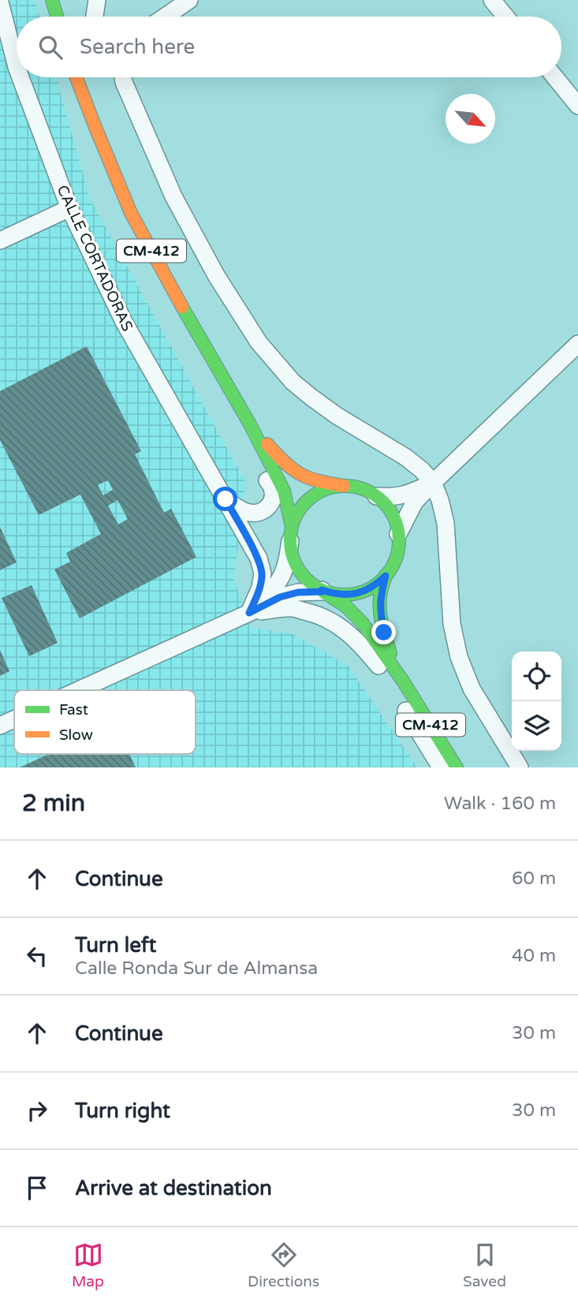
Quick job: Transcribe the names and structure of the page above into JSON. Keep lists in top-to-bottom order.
{
  "streets": {
    "main road": ["CM-412"],
    "street": ["CALLE CORTADORAS"]
  },
  "legend": ["Fast", "Slow"],
  "north": "bottom right",
  "page": {
    "search": "Search here",
    "heading": ["2 min", "Walk · 160 m"],
    "list": [
      ["Continue", "60 m"],
      ["Turn left", "Calle Ronda Sur de Almansa", "40 m"],
      ["Continue", "30 m"],
      ["Turn right", "30 m"],
      "Arrive at destination"
    ],
    "nav": ["Map", "Directions", "Saved"]
  }
}
